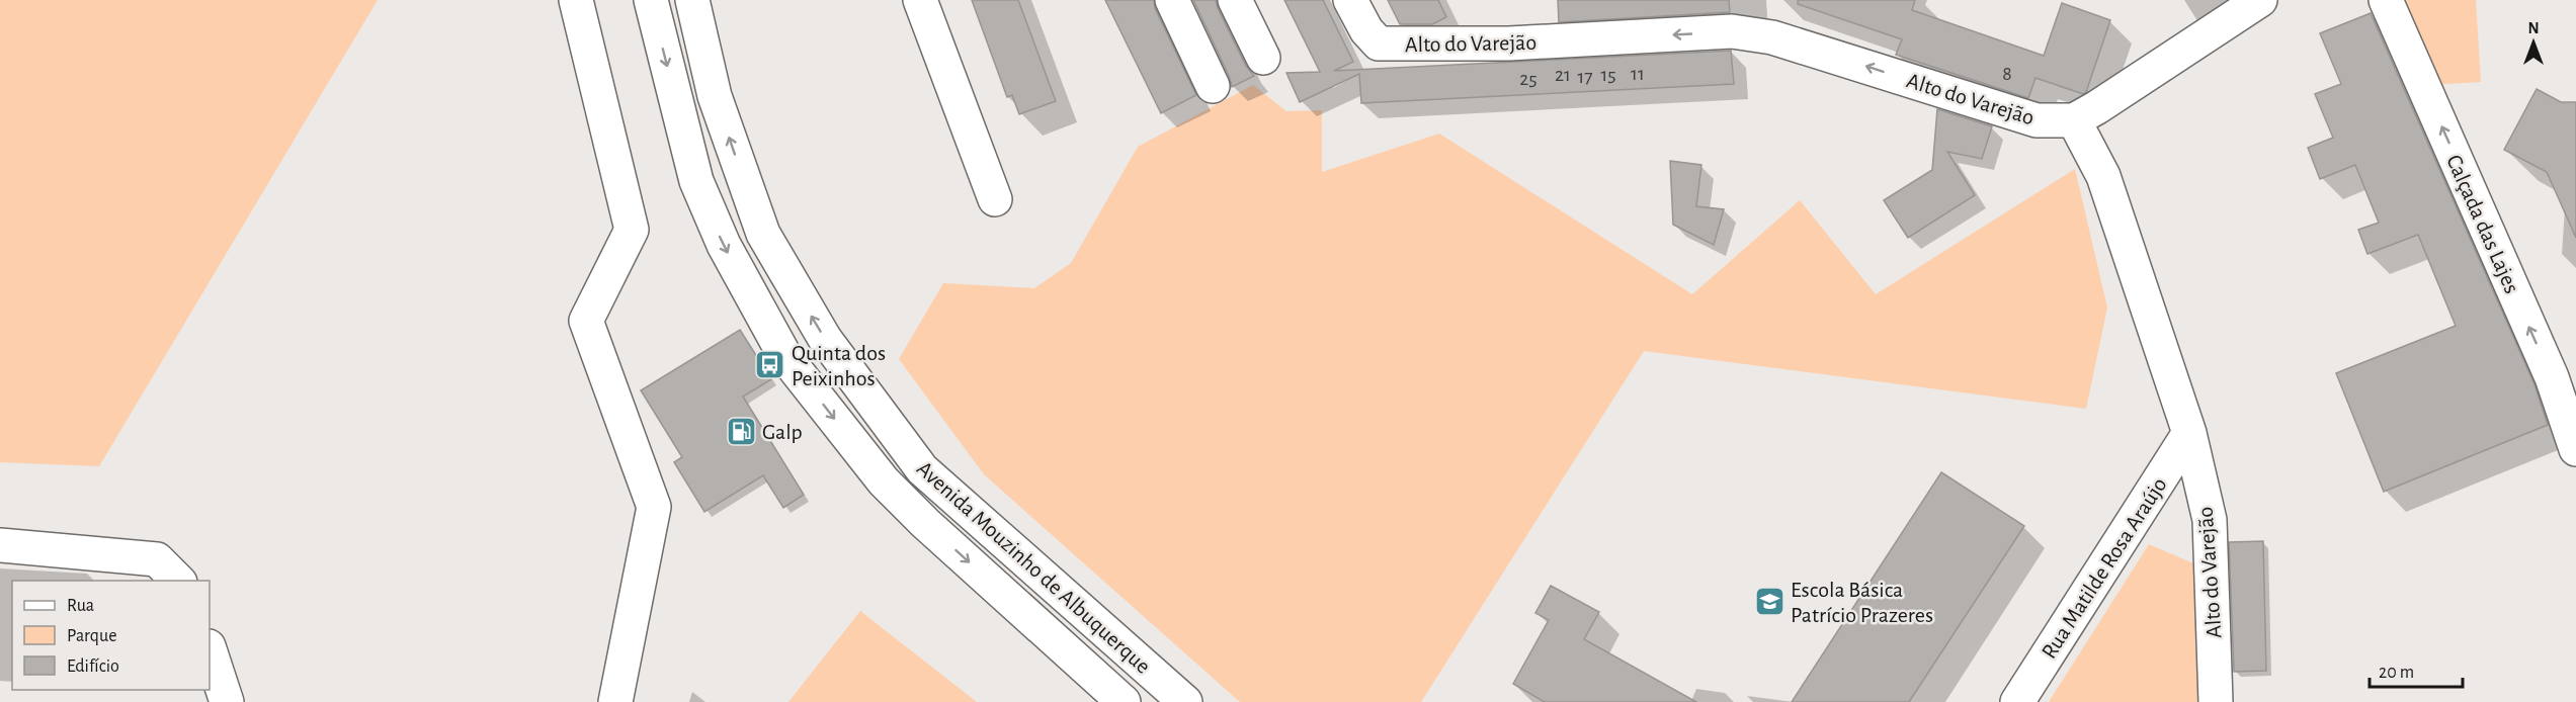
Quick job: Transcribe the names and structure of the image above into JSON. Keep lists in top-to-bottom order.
{
  "streets": {
    "street": [
      "Alto do Varejão",
      "Calçada das Lajes",
      "Avenida Mouzinho de Albuquerque",
      "Rua Matilde Rosa Araújo"
    ]
  },
  "crossings": [
    ["Alto do Varejão", "Rua Matilde Rosa Araújo"]
  ],
  "one_way": ["Alto do Varejão", "Calçada das Lajes"],
  "places": {
    "bus stop": ["Quinta dos Peixinhos"],
    "fuel station": ["Galp"],
    "school or university": ["Escola Básica Patrício Prazeres"]
  },
  "house_numbers": [
    "11",
    "8",
    "21",
    "15",
    "17",
    "25"
  ],
  "legend": ["Rua", "Parque", "Edifício"],
  "scale_bar": "20 m",
  "north": "top"
}
